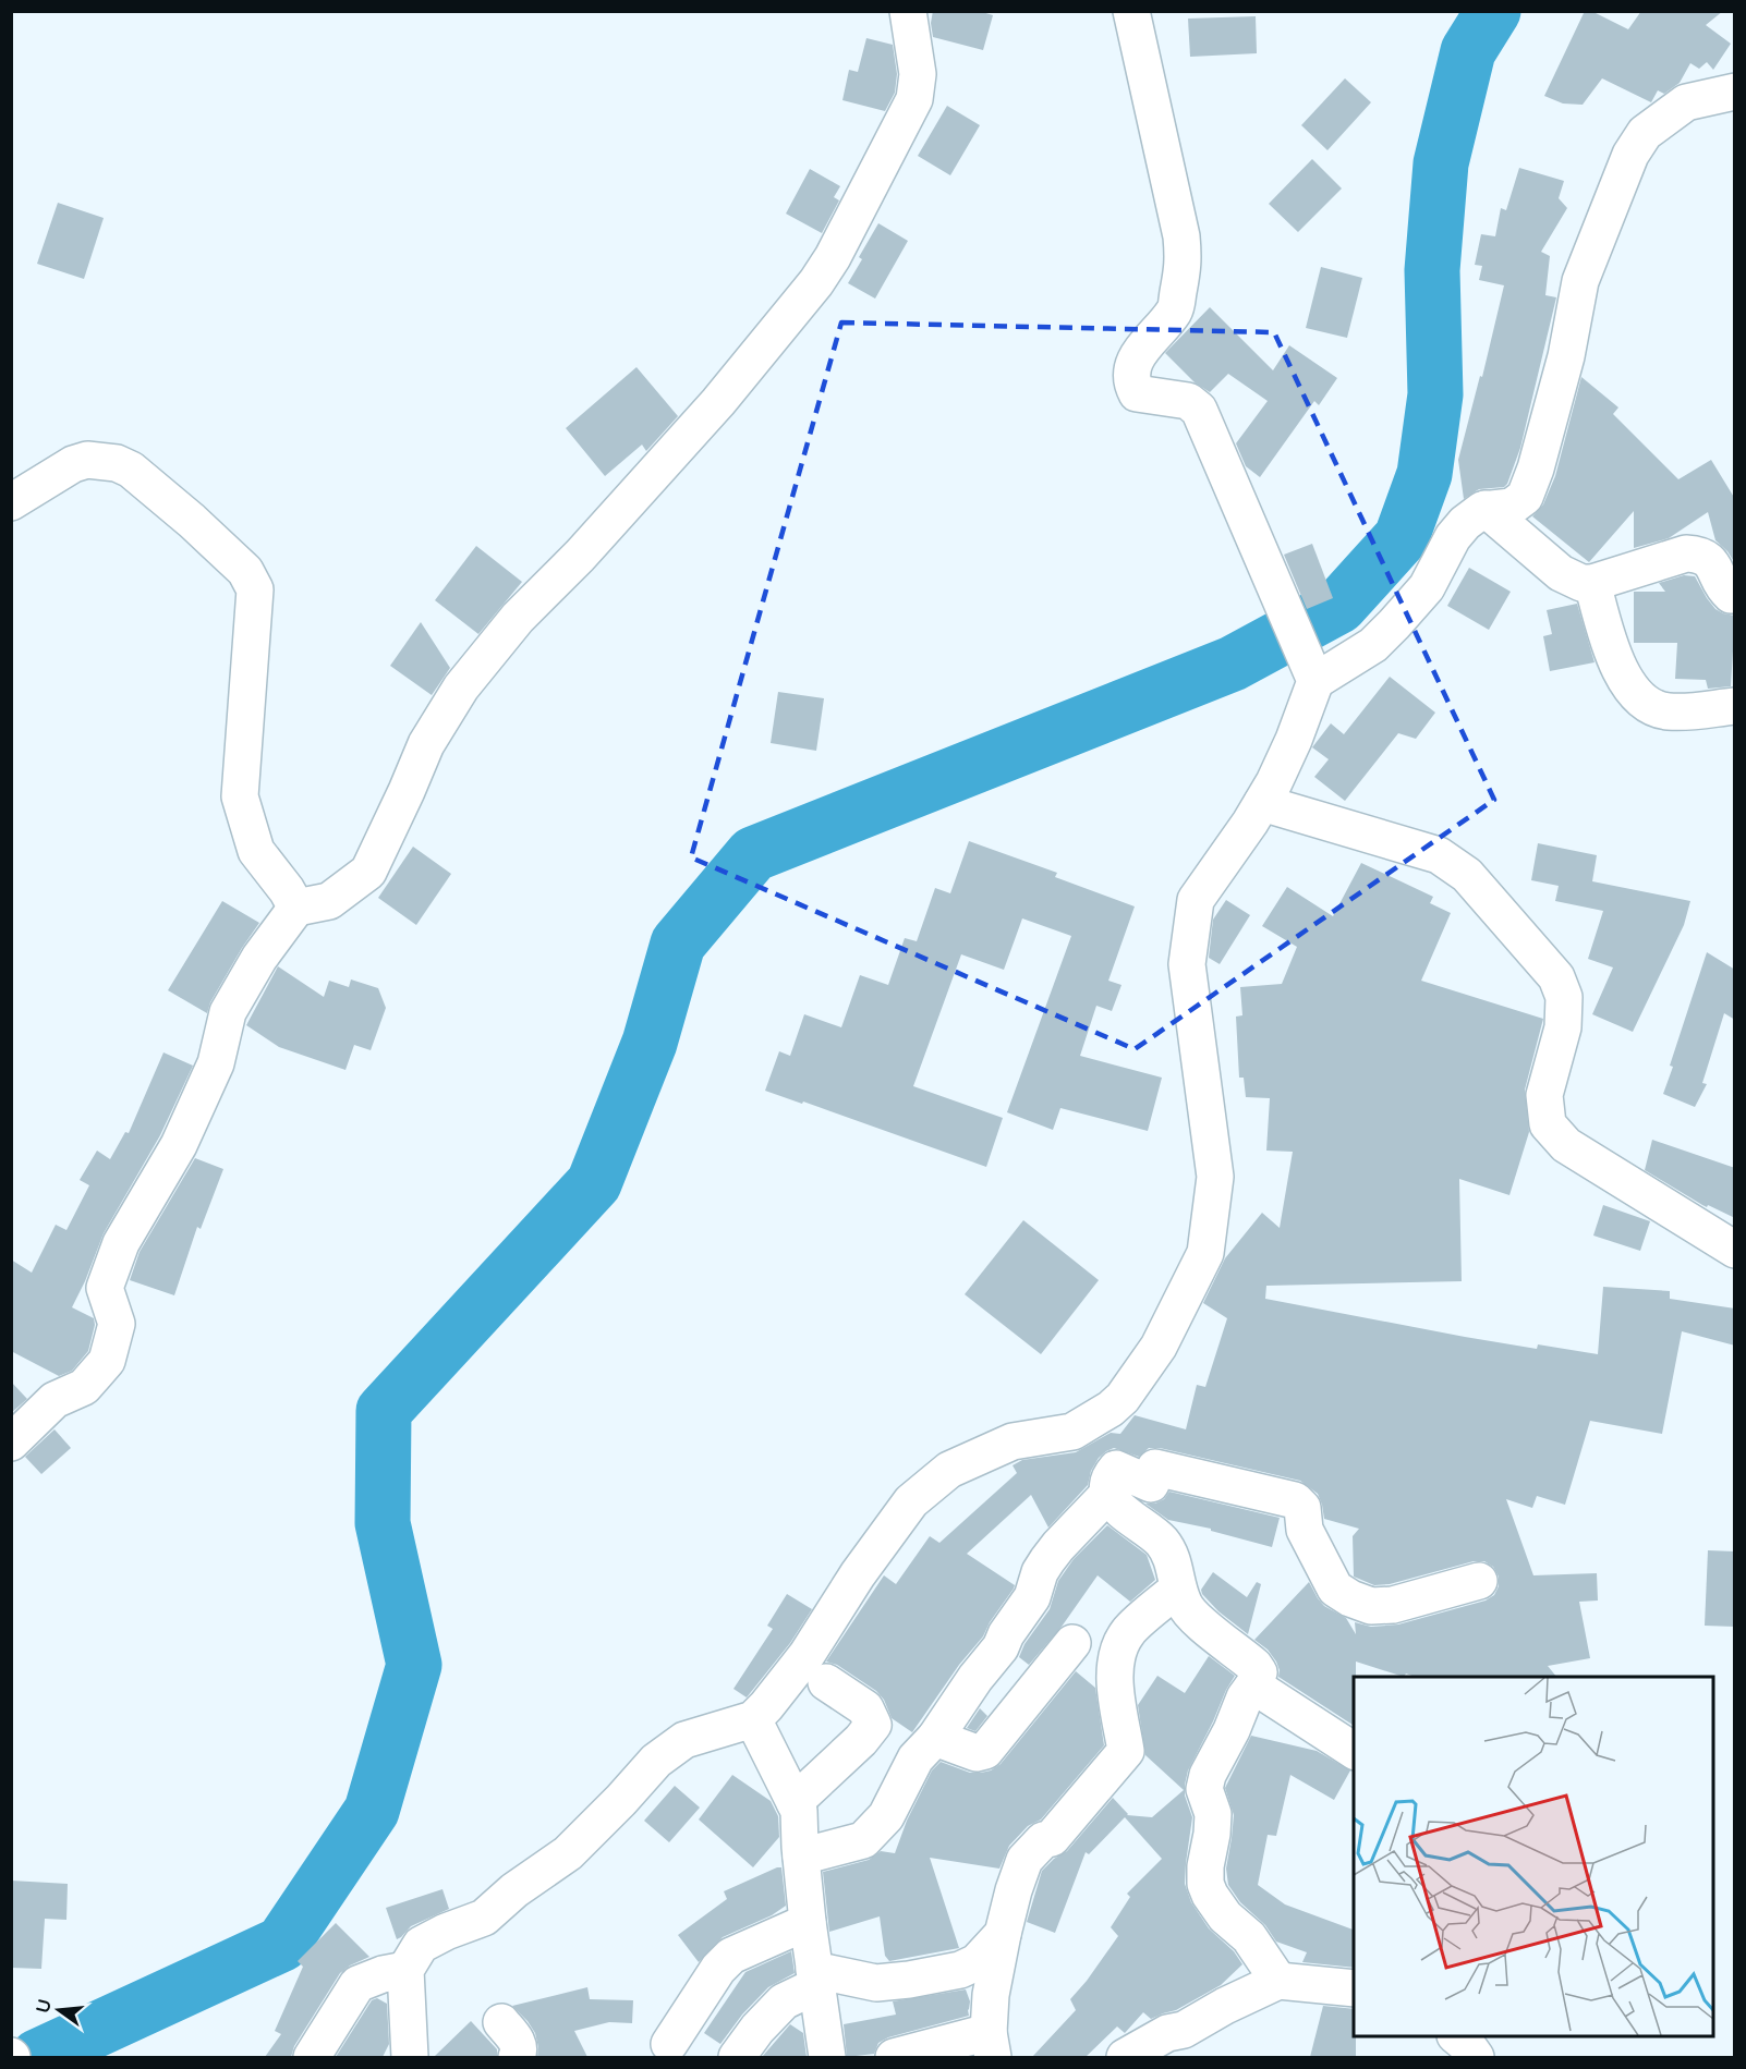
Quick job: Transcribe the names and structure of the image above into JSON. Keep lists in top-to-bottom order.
{
  "north": "left"
}
